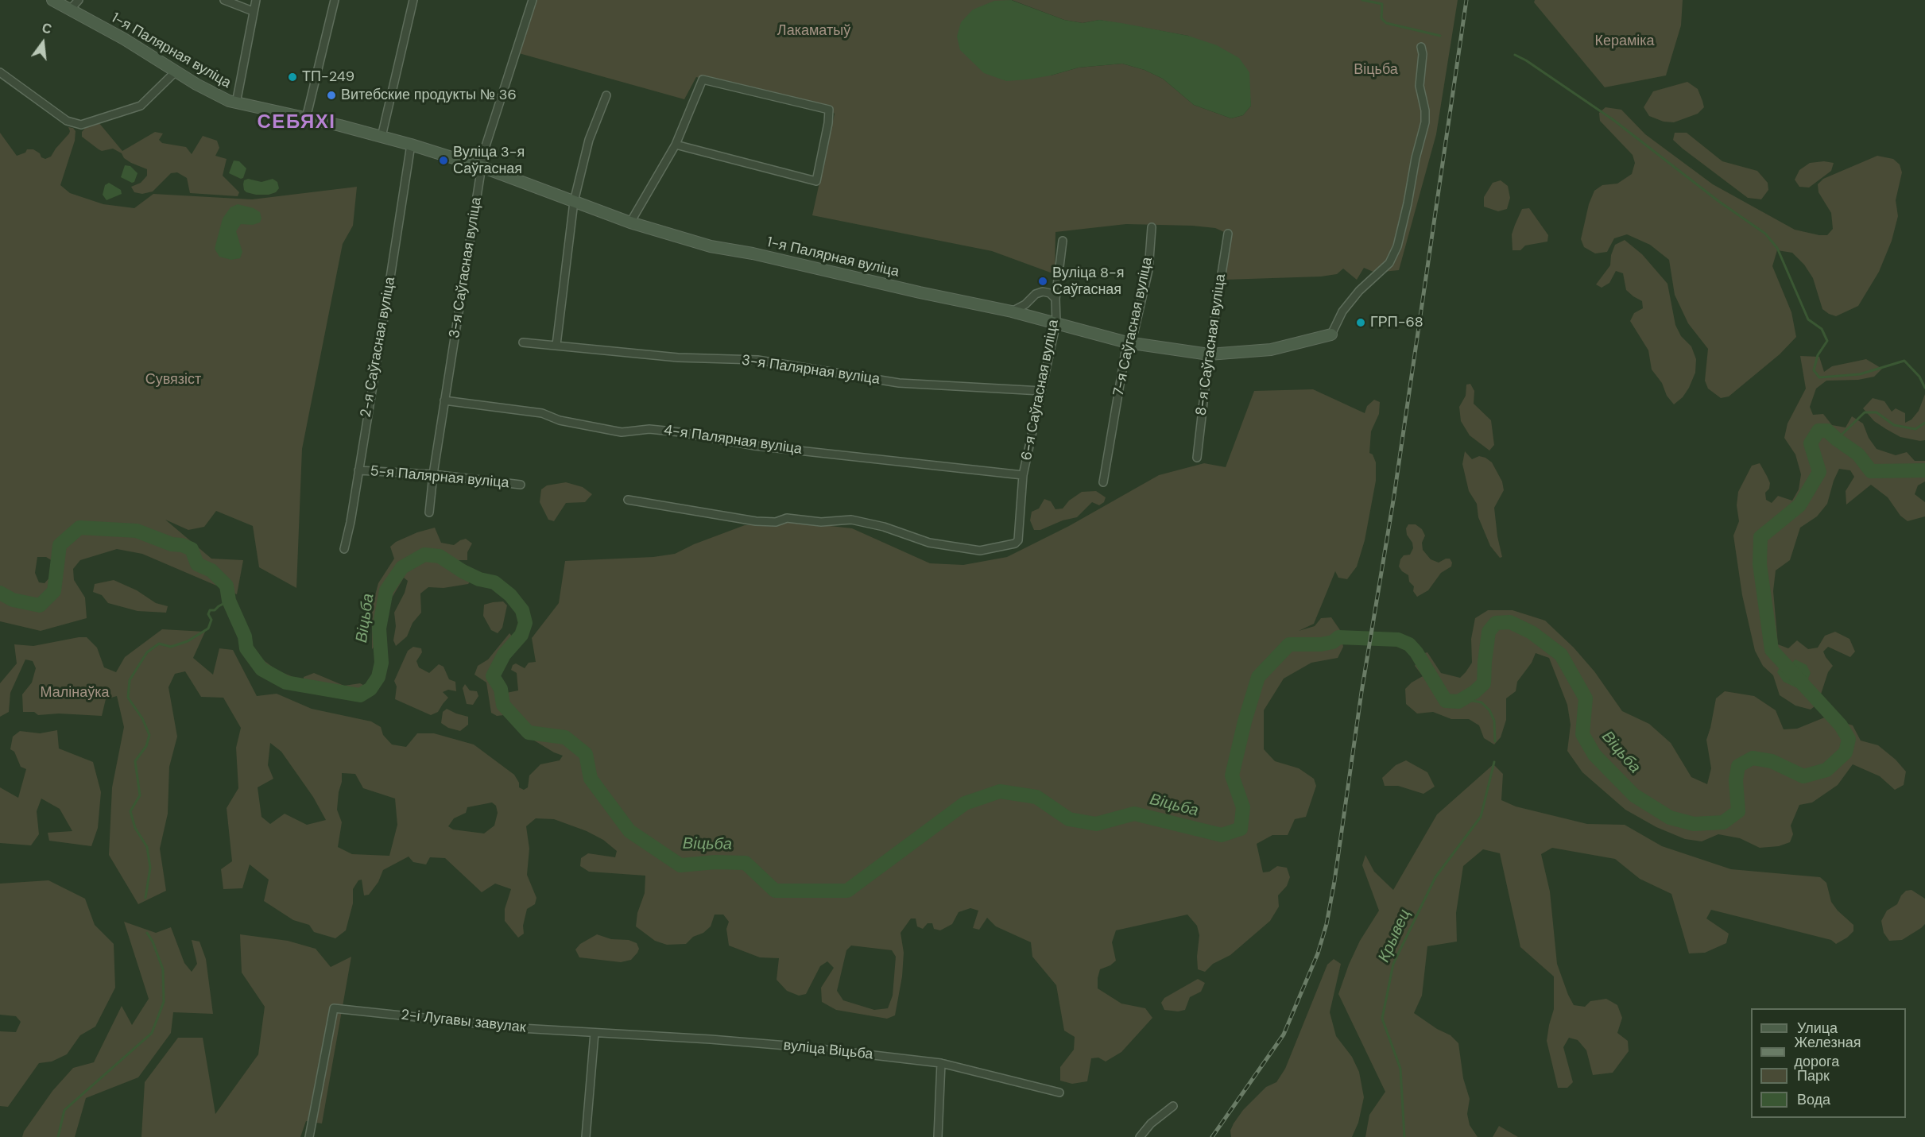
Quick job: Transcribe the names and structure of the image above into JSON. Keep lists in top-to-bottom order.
{
  "streets": {
    "street": [
      "1-я Палярная вуліца",
      "3-я Саўгасная вуліца",
      "7-я Саўгасная вуліца",
      "8-я Саўгасная вуліца",
      "2-я Саўгасная вуліца",
      "3-я Палярная вуліца",
      "6-я Саўгасная вуліца",
      "4-я Палярная вуліца",
      "5-я Палярная вуліца",
      "2-і Лугавы завулак",
      "вуліца Віцьба"
    ]
  },
  "crossings": [
    ["1-я Палярная вуліца", "3-я Саўгасная вуліца"],
    ["1-я Палярная вуліца", "7-я Саўгасная вуліца"],
    ["1-я Палярная вуліца", "8-я Саўгасная вуліца"],
    ["1-я Палярная вуліца", "2-я Саўгасная вуліца"],
    ["1-я Палярная вуліца", "6-я Саўгасная вуліца"],
    ["3-я Саўгасная вуліца", "4-я Палярная вуліца"],
    ["3-я Саўгасная вуліца", "5-я Палярная вуліца"],
    ["2-я Саўгасная вуліца", "5-я Палярная вуліца"],
    ["3-я Палярная вуліца", "6-я Саўгасная вуліца"],
    ["6-я Саўгасная вуліца", "4-я Палярная вуліца"],
    ["2-і Лугавы завулак", "вуліца Віцьба"]
  ],
  "districts": ["СЕБЯХІ"],
  "water": ["Віцьба", "Крывец"],
  "parks": [
    "Лакаматыў",
    "Кераміка",
    "Віцьба",
    "Сувязіст",
    "Малінаўка"
  ],
  "places": [
    "ТП-249",
    "Витебские продукты № 36",
    "Вуліца 3-я Саўгасная",
    "Вуліца 8-я Саўгасная",
    "ГРП-68"
  ],
  "legend": [
    "Улица",
    "Железная дорога",
    "Парк",
    "Вода"
  ],
  "north": "top"
}
